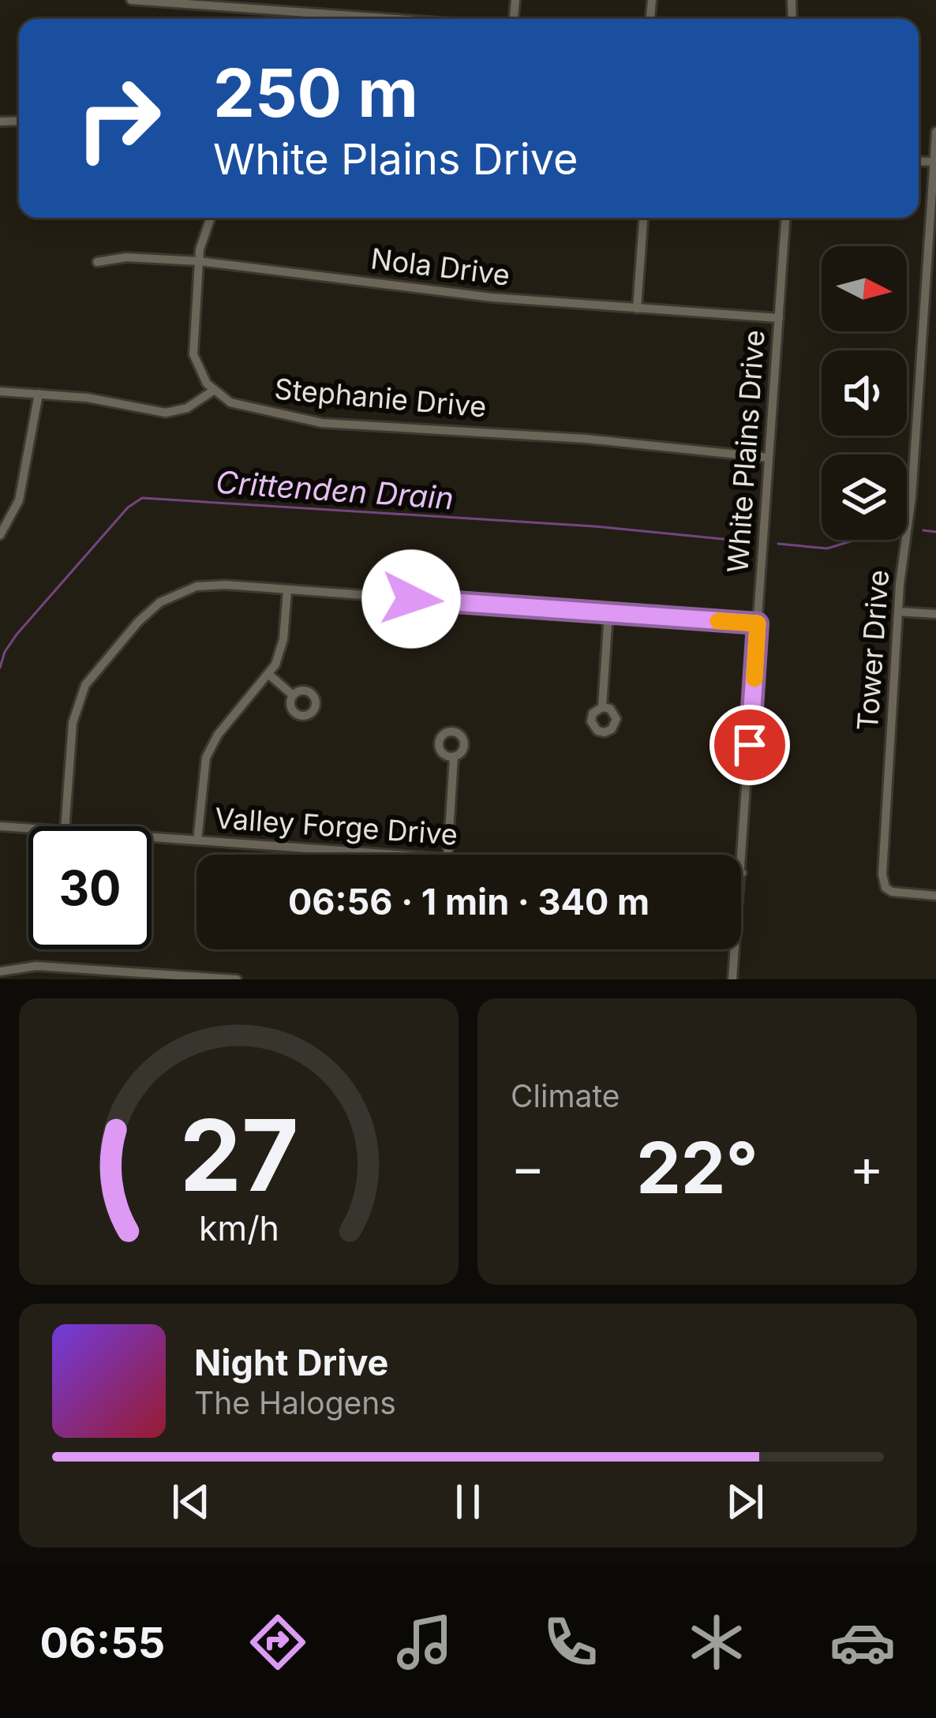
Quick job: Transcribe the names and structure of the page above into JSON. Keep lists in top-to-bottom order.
{
  "streets": {
    "street": [
      "Nola Drive",
      "Stephanie Drive",
      "White Plains Drive",
      "Tower Drive",
      "Valley Forge Drive"
    ]
  },
  "crossings": [
    ["Nola Drive", "White Plains Drive"],
    ["Stephanie Drive", "White Plains Drive"]
  ],
  "water": ["Crittenden Drain"],
  "north": "right",
  "page": {
    "turn": ["250 m", "White Plains Drive"],
    "limit": "30",
    "trip": "06:56 · 1 min · 340 m",
    "tile": "Climate",
    "heat": ["−", "22°", "+"],
    "song": ["Night Drive", "The Halogens"],
    "tabs": "06:55",
    "gauge": ["27", "km/h"]
  }
}
